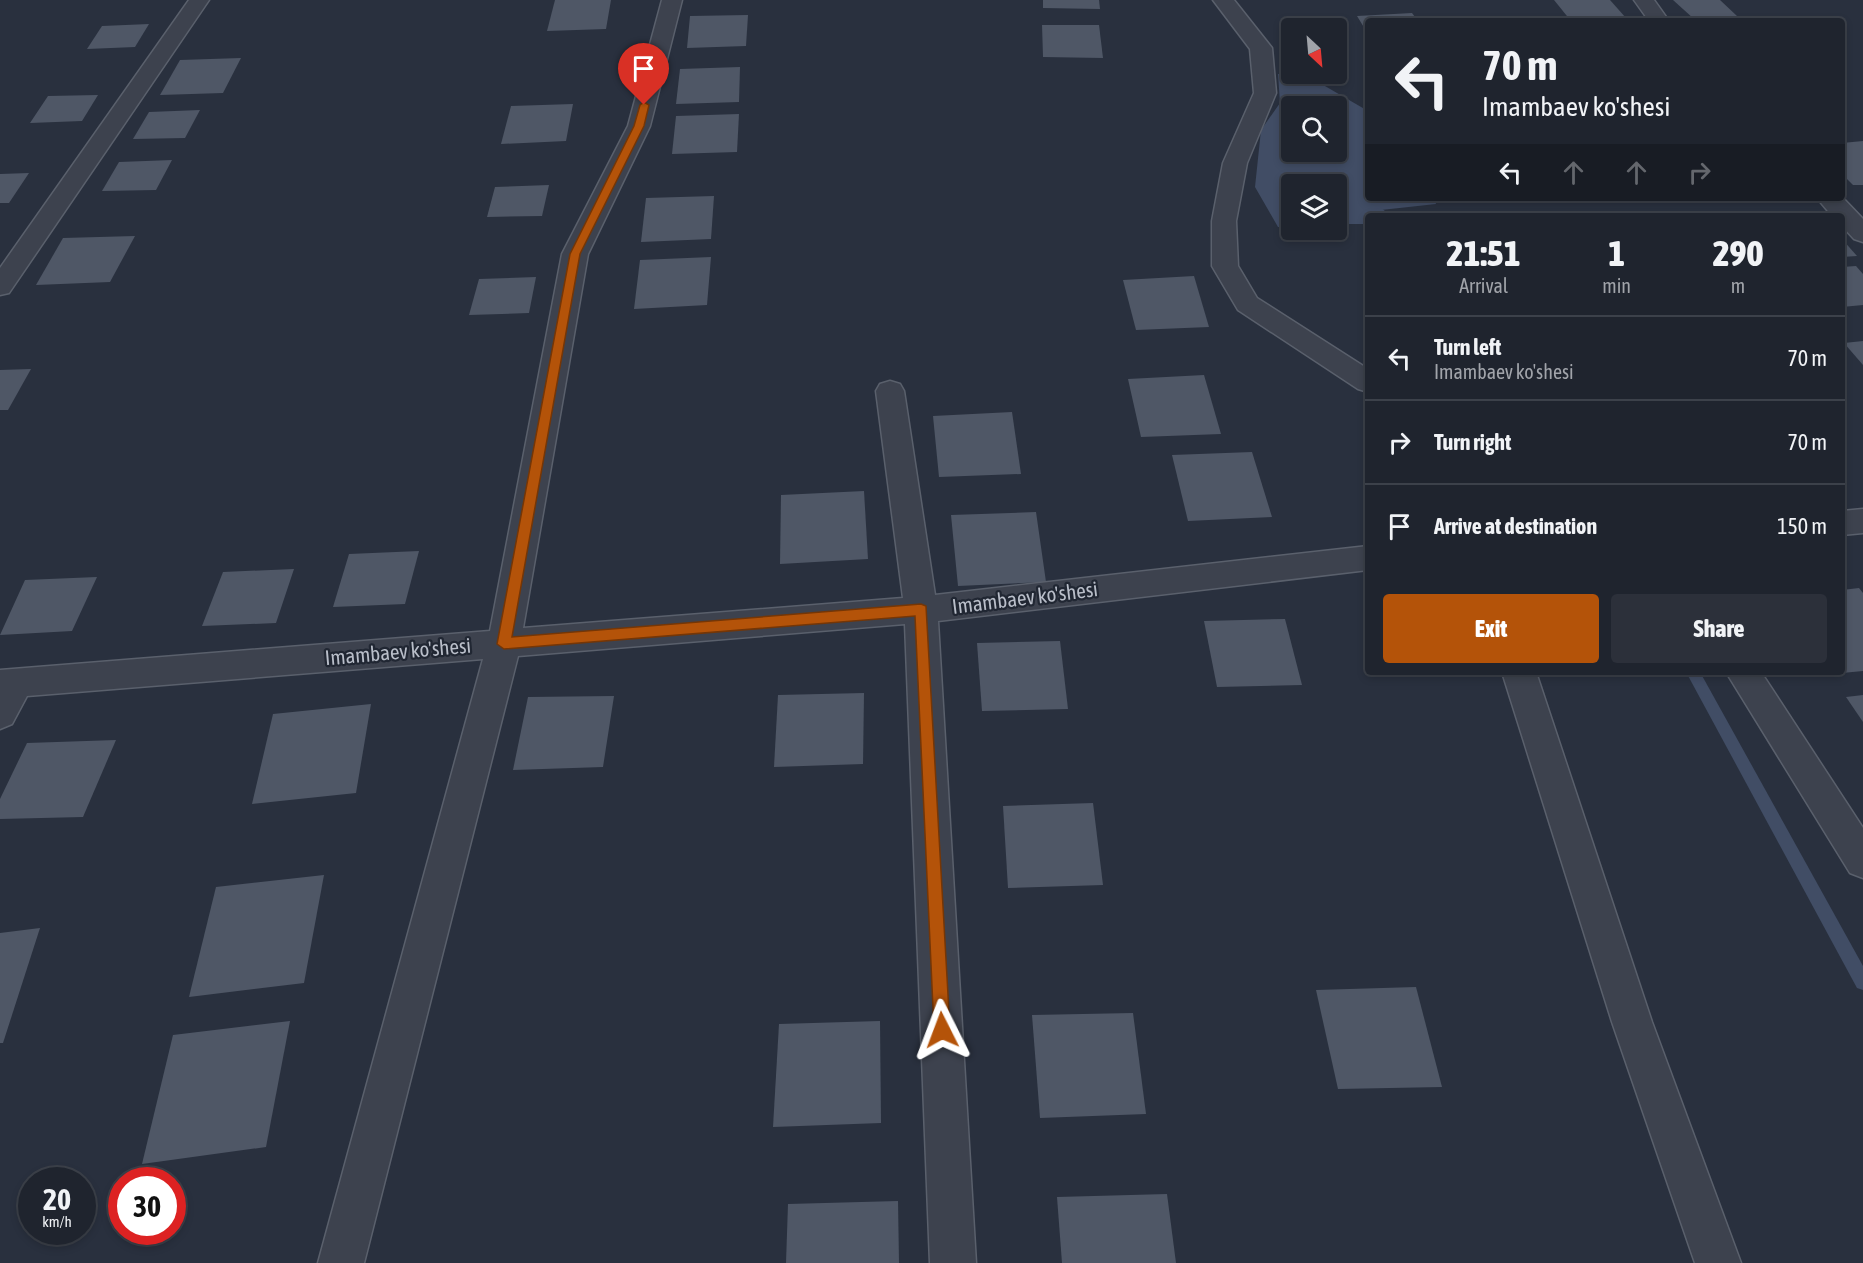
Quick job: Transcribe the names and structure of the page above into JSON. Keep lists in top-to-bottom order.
{
  "streets": {
    "street": ["Imambaev ko'shesi"]
  },
  "north": "bottom right",
  "page": {
    "turn": ["70 m", "Imambaev ko'shesi"],
    "eta": [
      "21:51",
      "Arrival",
      "1",
      "min",
      "290",
      "m"
    ],
    "list": [
      {
        "name": "Turn left",
        "note": "Imambaev ko'shesi",
        "value": "70 m"
      },
      {
        "name": "Turn right",
        "value": "70 m"
      },
      {
        "name": "Arrive at destination",
        "value": "150 m"
      }
    ],
    "buttons": ["Exit", "Share"],
    "speed": "20 km/h",
    "limit": "30"
  }
}
